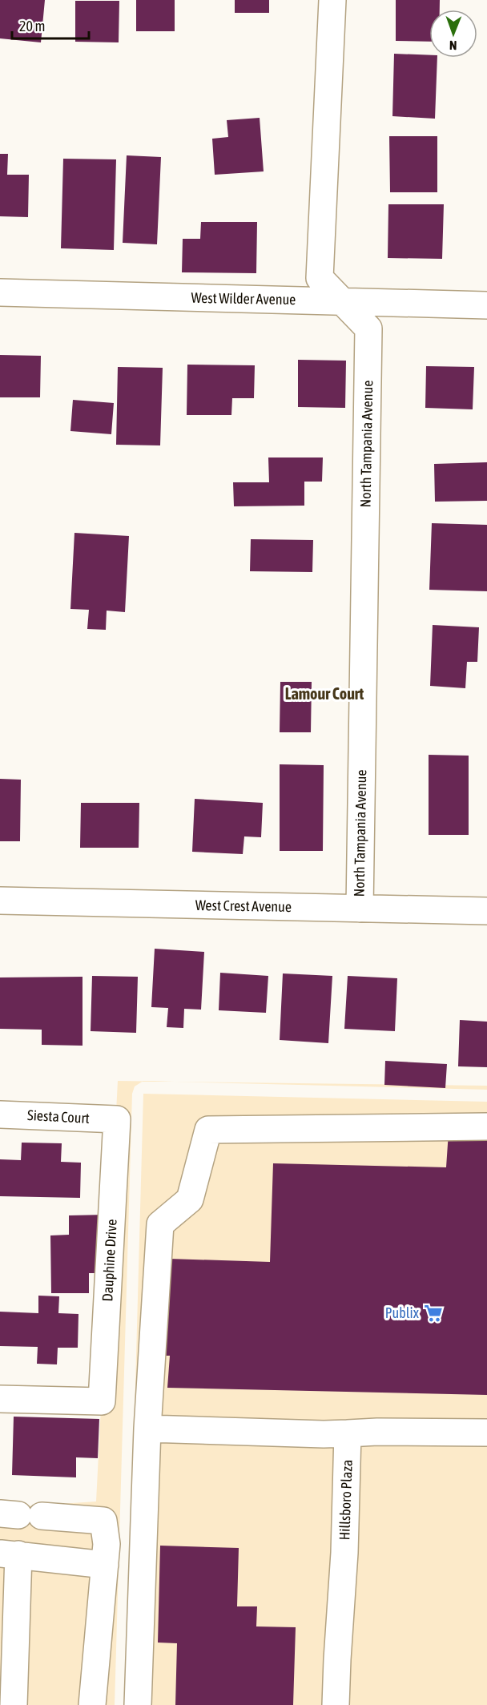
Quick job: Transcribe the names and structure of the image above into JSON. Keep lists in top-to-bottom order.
{
  "streets": {
    "street": [
      "West Wilder Avenue",
      "North Tampania Avenue",
      "West Crest Avenue",
      "Siesta Court",
      "Dauphine Drive",
      "Hillsboro Plaza"
    ]
  },
  "crossings": [
    ["West Wilder Avenue", "North Tampania Avenue"],
    ["North Tampania Avenue", "West Crest Avenue"],
    ["Siesta Court", "Dauphine Drive"]
  ],
  "districts": ["Lamour Court"],
  "places": {
    "supermarket": ["Publix"]
  },
  "scale_bar": "20 m",
  "north": "bottom"
}
